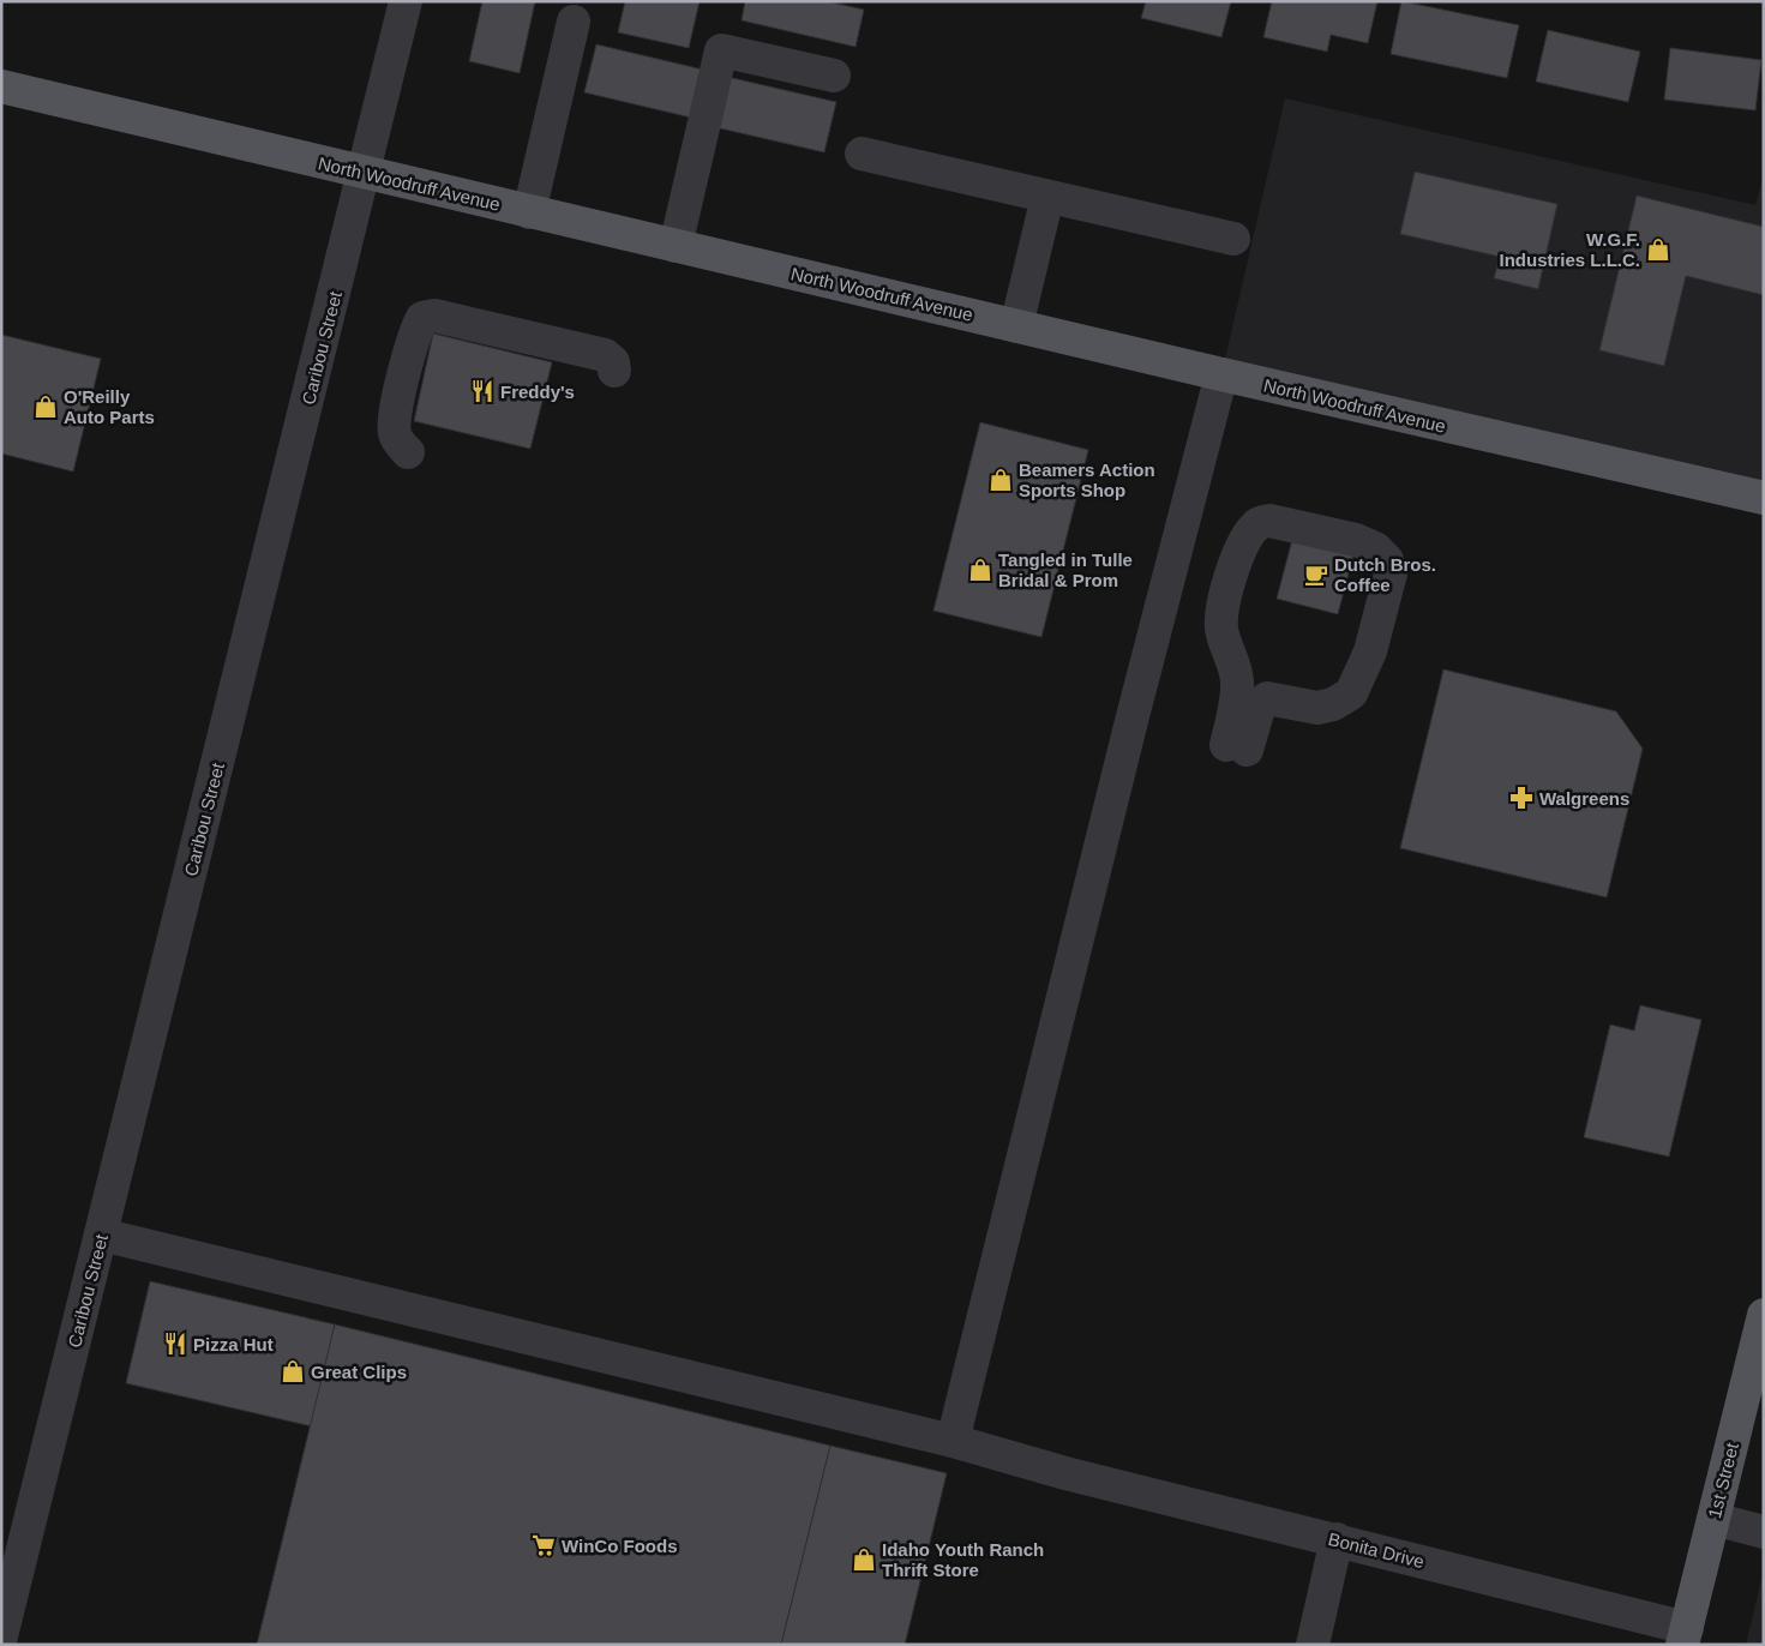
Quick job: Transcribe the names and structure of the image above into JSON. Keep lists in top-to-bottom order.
{
  "streets": {
    "main road": ["North Woodruff Avenue", "1st Street"],
    "street": ["Caribou Street", "Bonita Drive"]
  },
  "crossings": [
    ["North Woodruff Avenue", "Caribou Street"],
    ["Caribou Street", "Bonita Drive"],
    ["1st Street", "Bonita Drive"]
  ],
  "places": {
    "shop": [
      "W.G.F. Industries L.L.C.",
      "O'Reilly Auto Parts",
      "Beamers Action Sports Shop",
      "Tangled in Tulle Bridal & Prom",
      "Great Clips",
      "Idaho Youth Ranch Thrift Store"
    ],
    "restaurant": ["Freddy's", "Pizza Hut"],
    "cafe": ["Dutch Bros. Coffee"],
    "pharmacy": ["Walgreens"],
    "supermarket": ["WinCo Foods"]
  }
}
